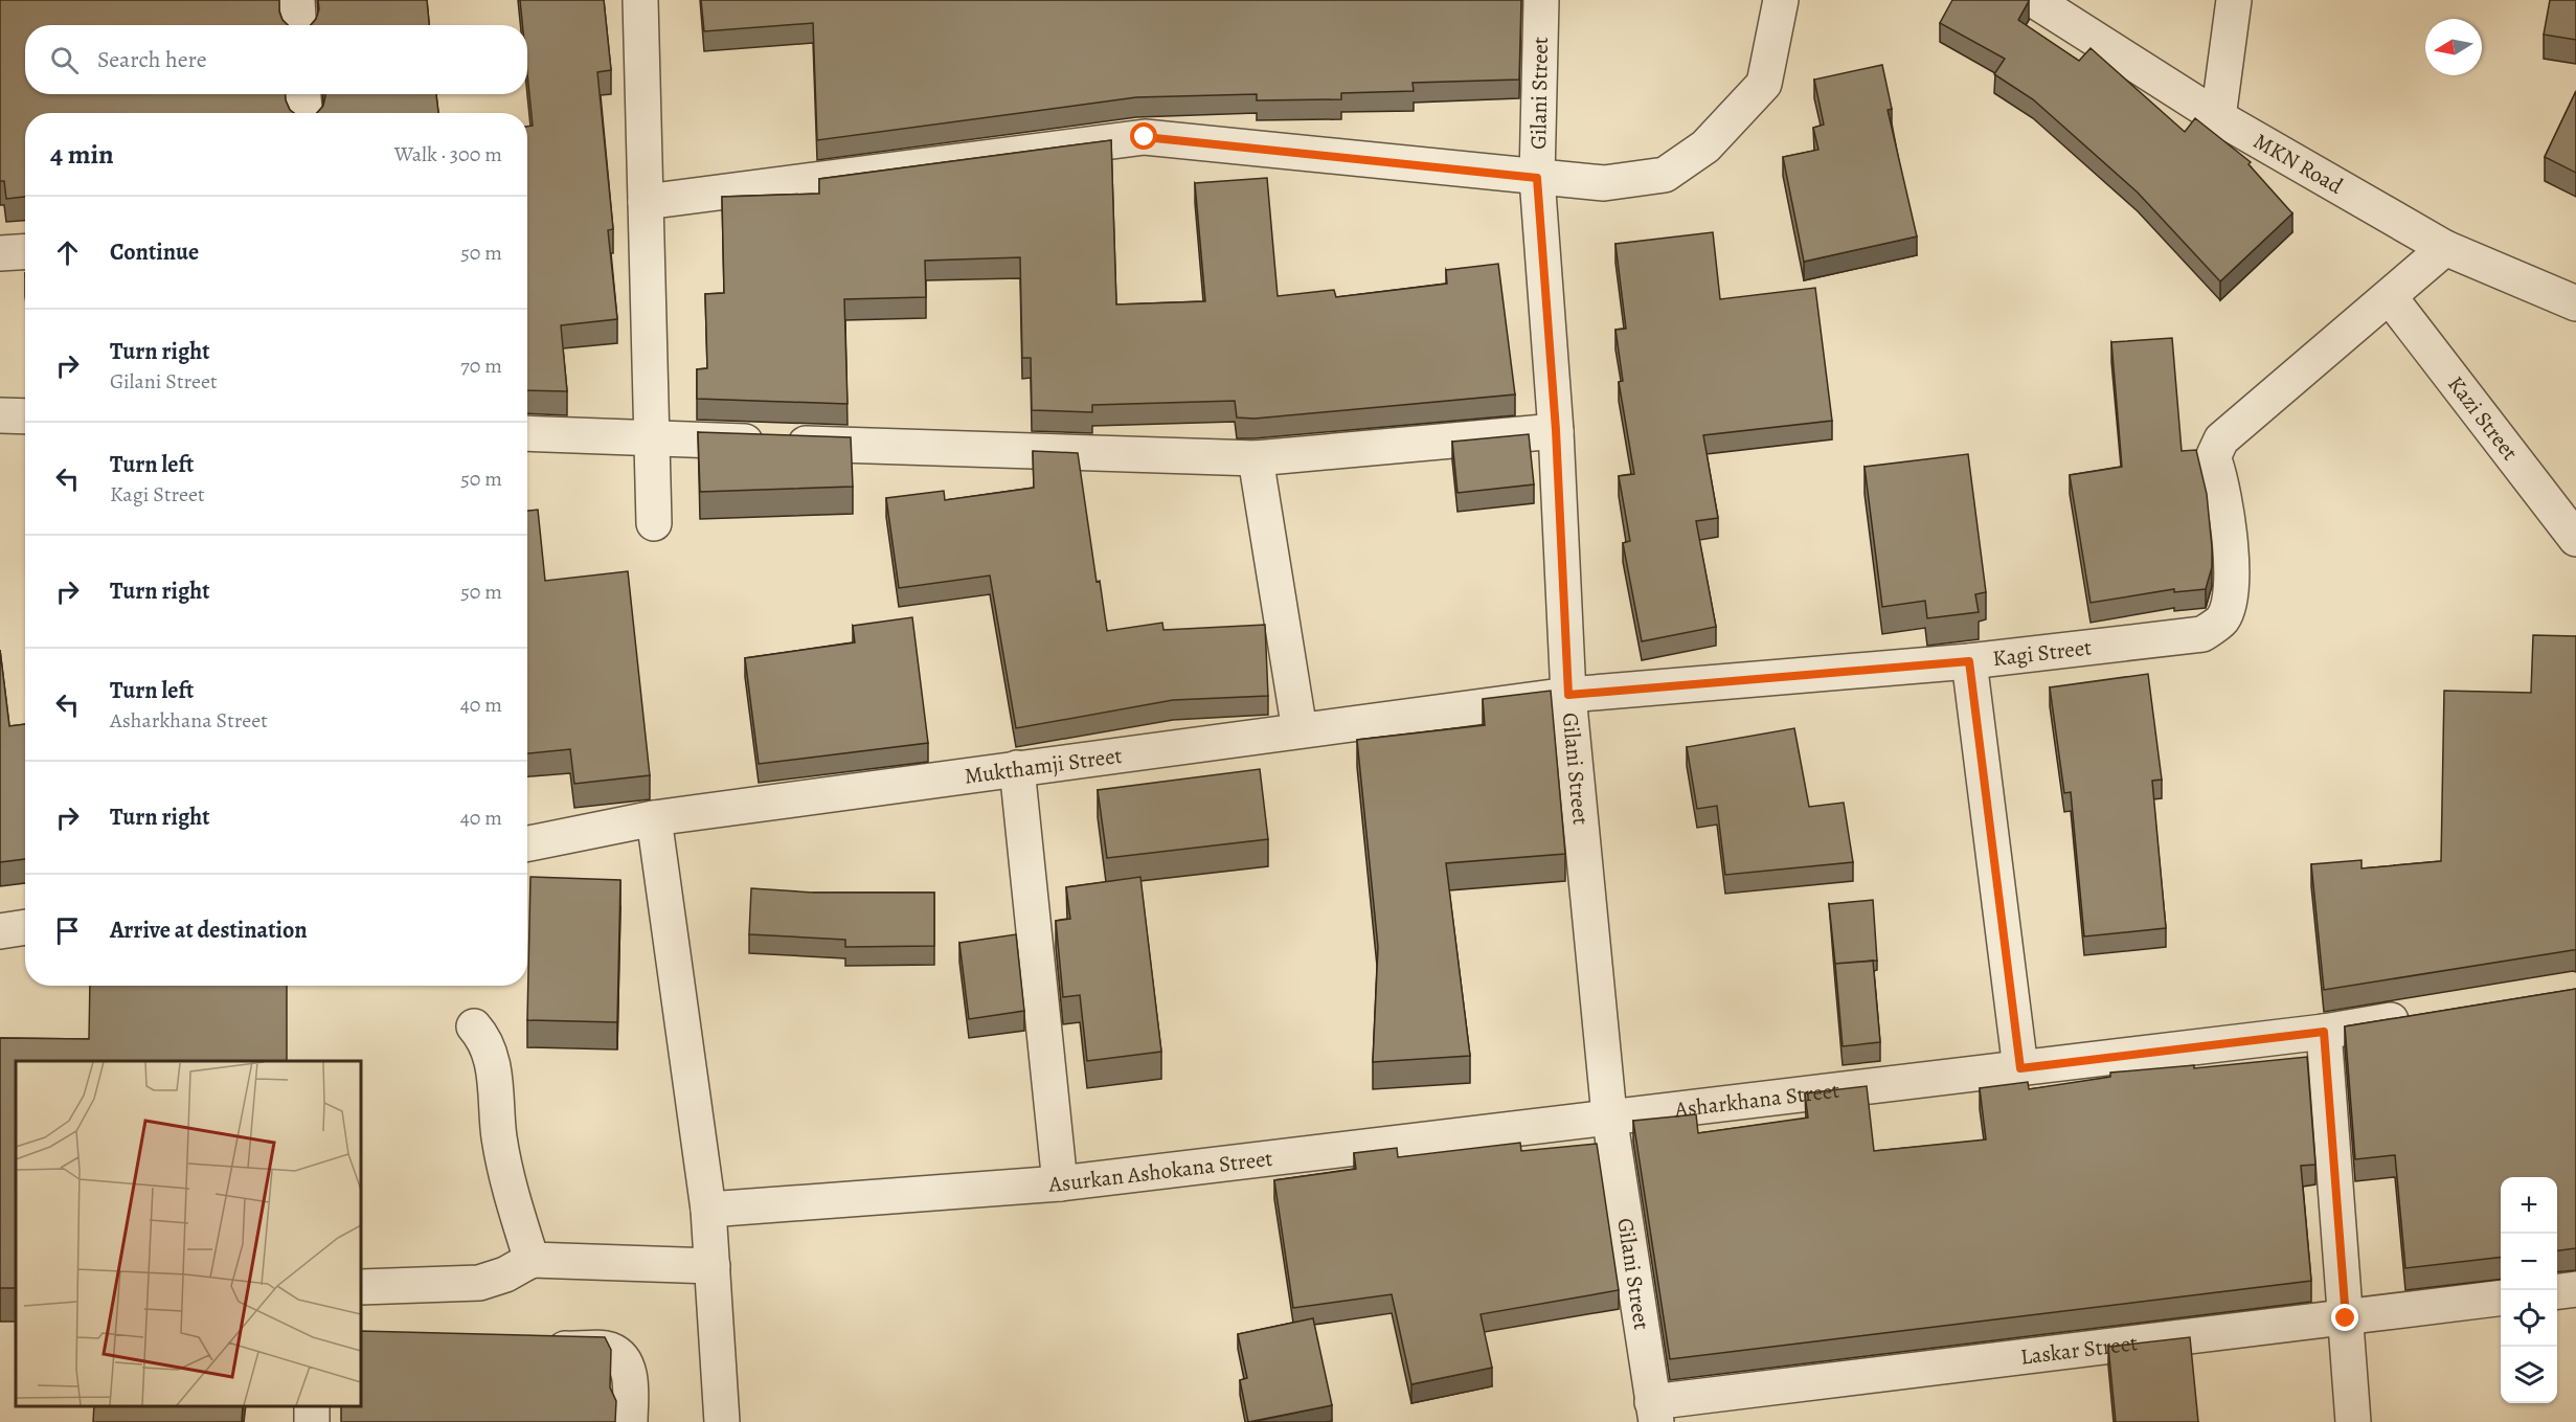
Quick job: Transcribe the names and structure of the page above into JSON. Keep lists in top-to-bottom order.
{
  "streets": {
    "street": [
      "Gilani Street",
      "MKN Road",
      "Kazi Street",
      "Kagi Street",
      "Mukthamji Street",
      "Asharkhana Street",
      "Asurkan Ashokana Street",
      "Laskar Street"
    ]
  },
  "crossings": [
    ["Gilani Street", "Kagi Street"],
    ["Gilani Street", "Mukthamji Street"],
    ["Gilani Street", "Asharkhana Street"],
    ["Gilani Street", "Asurkan Ashokana Street"],
    ["Gilani Street", "Laskar Street"],
    ["Kazi Street", "Kagi Street"],
    ["Kagi Street", "Mukthamji Street"],
    ["Asharkhana Street", "Asurkan Ashokana Street"]
  ],
  "north": "left",
  "page": {
    "search": "Search here",
    "heading": ["4 min", "Walk · 300 m"],
    "list": [
      ["Continue", "50 m"],
      ["Turn right", "Gilani Street", "70 m"],
      ["Turn left", "Kagi Street", "50 m"],
      ["Turn right", "50 m"],
      ["Turn left", "Asharkhana Street", "40 m"],
      ["Turn right", "40 m"],
      "Arrive at destination"
    ],
    "map_buttons": ["+", "−"]
  }
}
